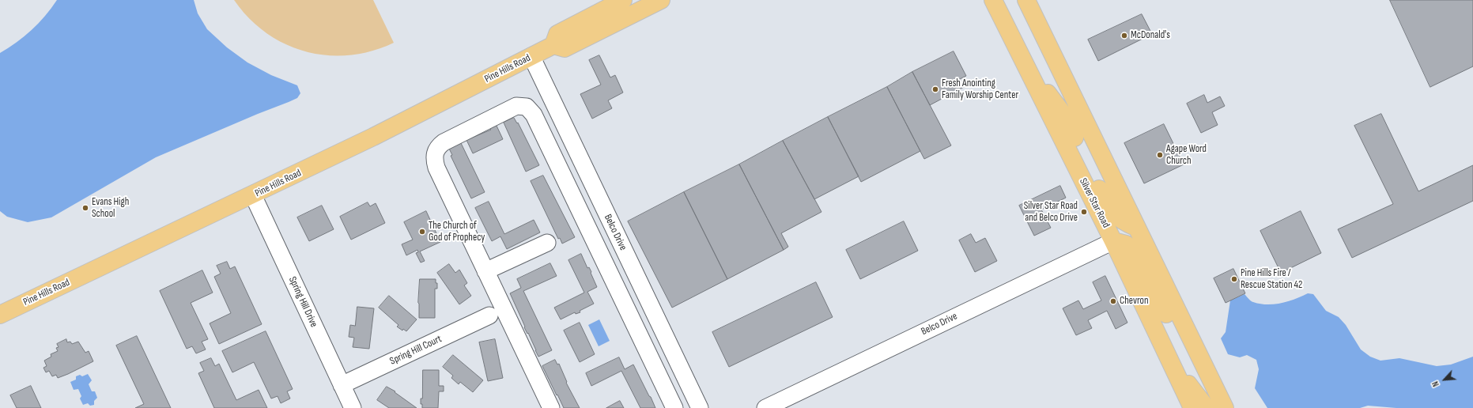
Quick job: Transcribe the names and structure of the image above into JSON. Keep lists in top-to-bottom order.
{
  "streets": {
    "main road": ["Pine Hills Road", "Silver Star Road"],
    "street": ["Belco Drive", "Spring Hill Drive", "Spring Hill Court"]
  },
  "crossings": [
    ["Pine Hills Road", "Belco Drive"],
    ["Pine Hills Road", "Spring Hill Drive"],
    ["Silver Star Road", "Belco Drive"],
    ["Spring Hill Drive", "Spring Hill Court"]
  ],
  "places": [
    "McDonald's",
    "Fresh Anointing Family Worship Center",
    "Agape Word Church",
    "Evans High School",
    "Silver Star Road and Belco Drive",
    "The Church of God of Prophecy",
    "Pine Hills Fire / Rescue Station 42",
    "Chevron"
  ],
  "north": "bottom left"
}
